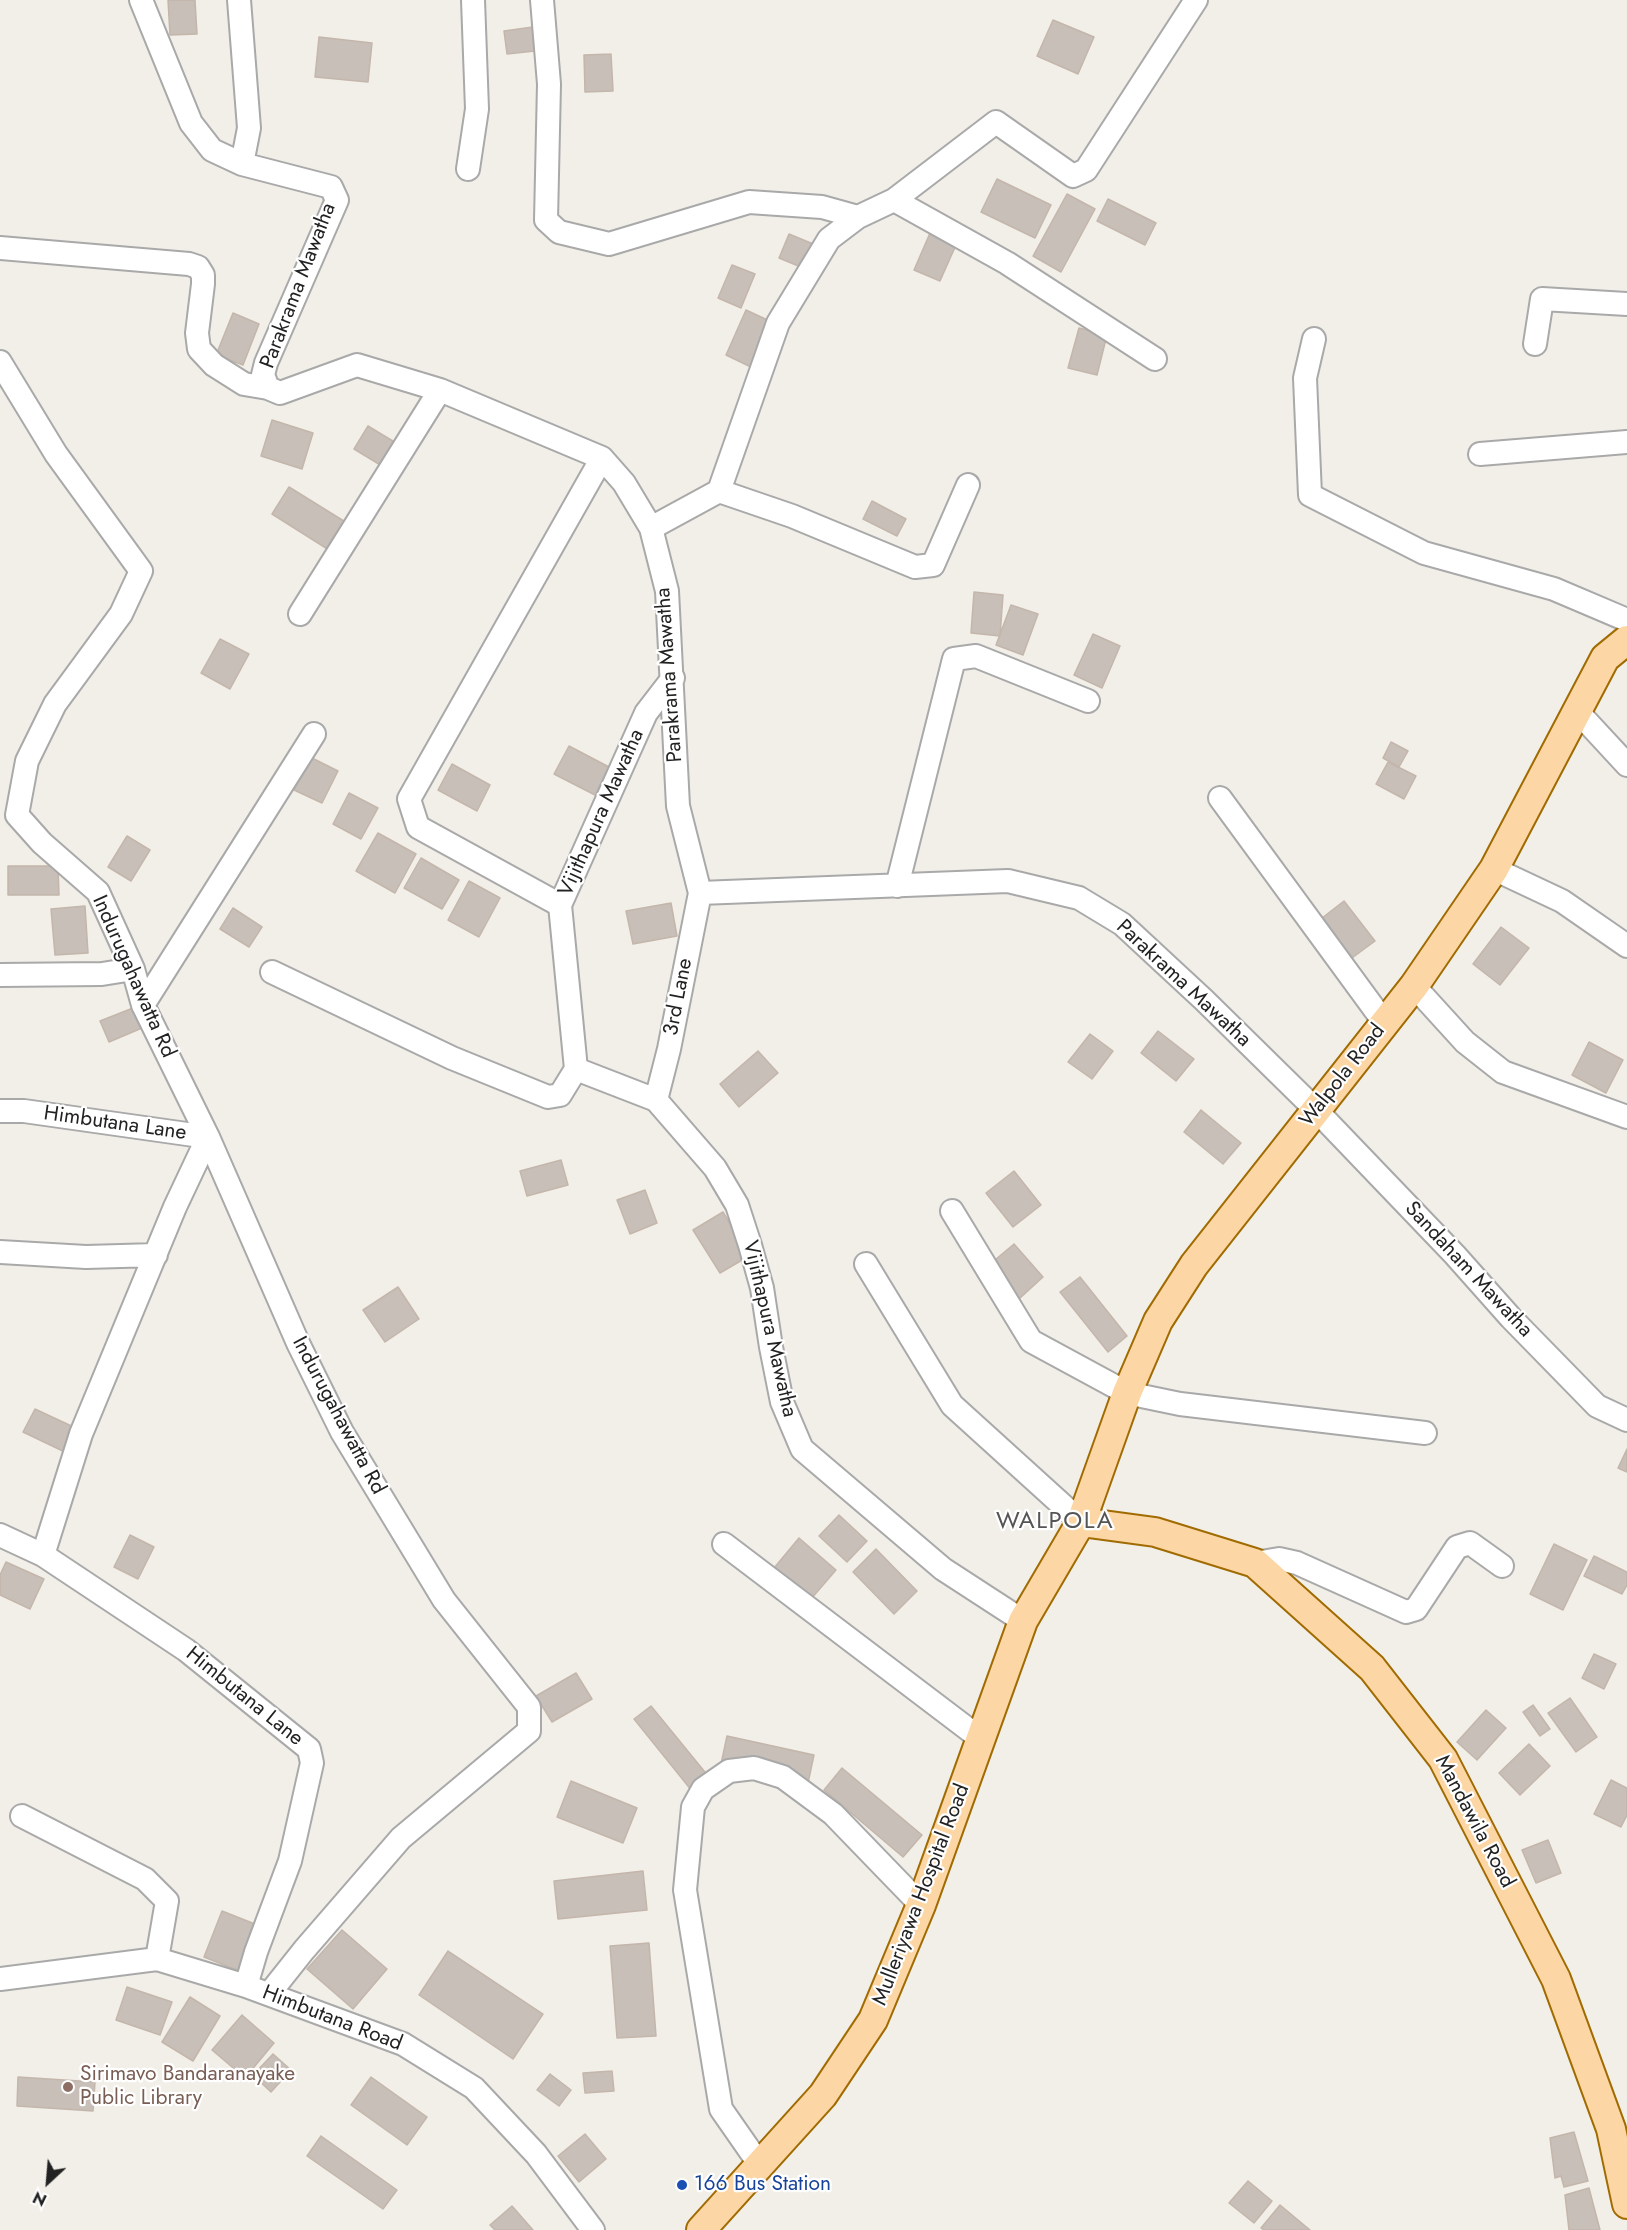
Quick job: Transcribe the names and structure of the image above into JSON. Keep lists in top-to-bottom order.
{
  "streets": {
    "main road": ["Walpola Road", "Mandawila Road", "Mulleriyawa Hospital Road"],
    "street": [
      "Parakrama Mawatha",
      "Vijithapura Mawatha",
      "Indurugahawatta Rd",
      "3rd Lane",
      "Himbutana Lane",
      "Sandaham Mawatha",
      "Himbutana Road"
    ]
  },
  "crossings": [
    ["Parakrama Mawatha", "Vijithapura Mawatha"],
    ["Parakrama Mawatha", "3rd Lane"],
    ["Parakrama Mawatha", "Walpola Road"],
    ["Parakrama Mawatha", "Sandaham Mawatha"],
    ["Vijithapura Mawatha", "3rd Lane"],
    ["Vijithapura Mawatha", "Mulleriyawa Hospital Road"],
    ["Indurugahawatta Rd", "Himbutana Lane"],
    ["Indurugahawatta Rd", "Himbutana Road"],
    ["Walpola Road", "Sandaham Mawatha"],
    ["Walpola Road", "Mandawila Road"],
    ["Walpola Road", "Mulleriyawa Hospital Road"],
    ["Himbutana Lane", "Himbutana Road"],
    ["Mandawila Road", "Mulleriyawa Hospital Road"]
  ],
  "districts": ["WALPOLA"],
  "places": ["Sirimavo Bandaranayake Public Library", "166 Bus Station"],
  "north": "bottom left"
}
